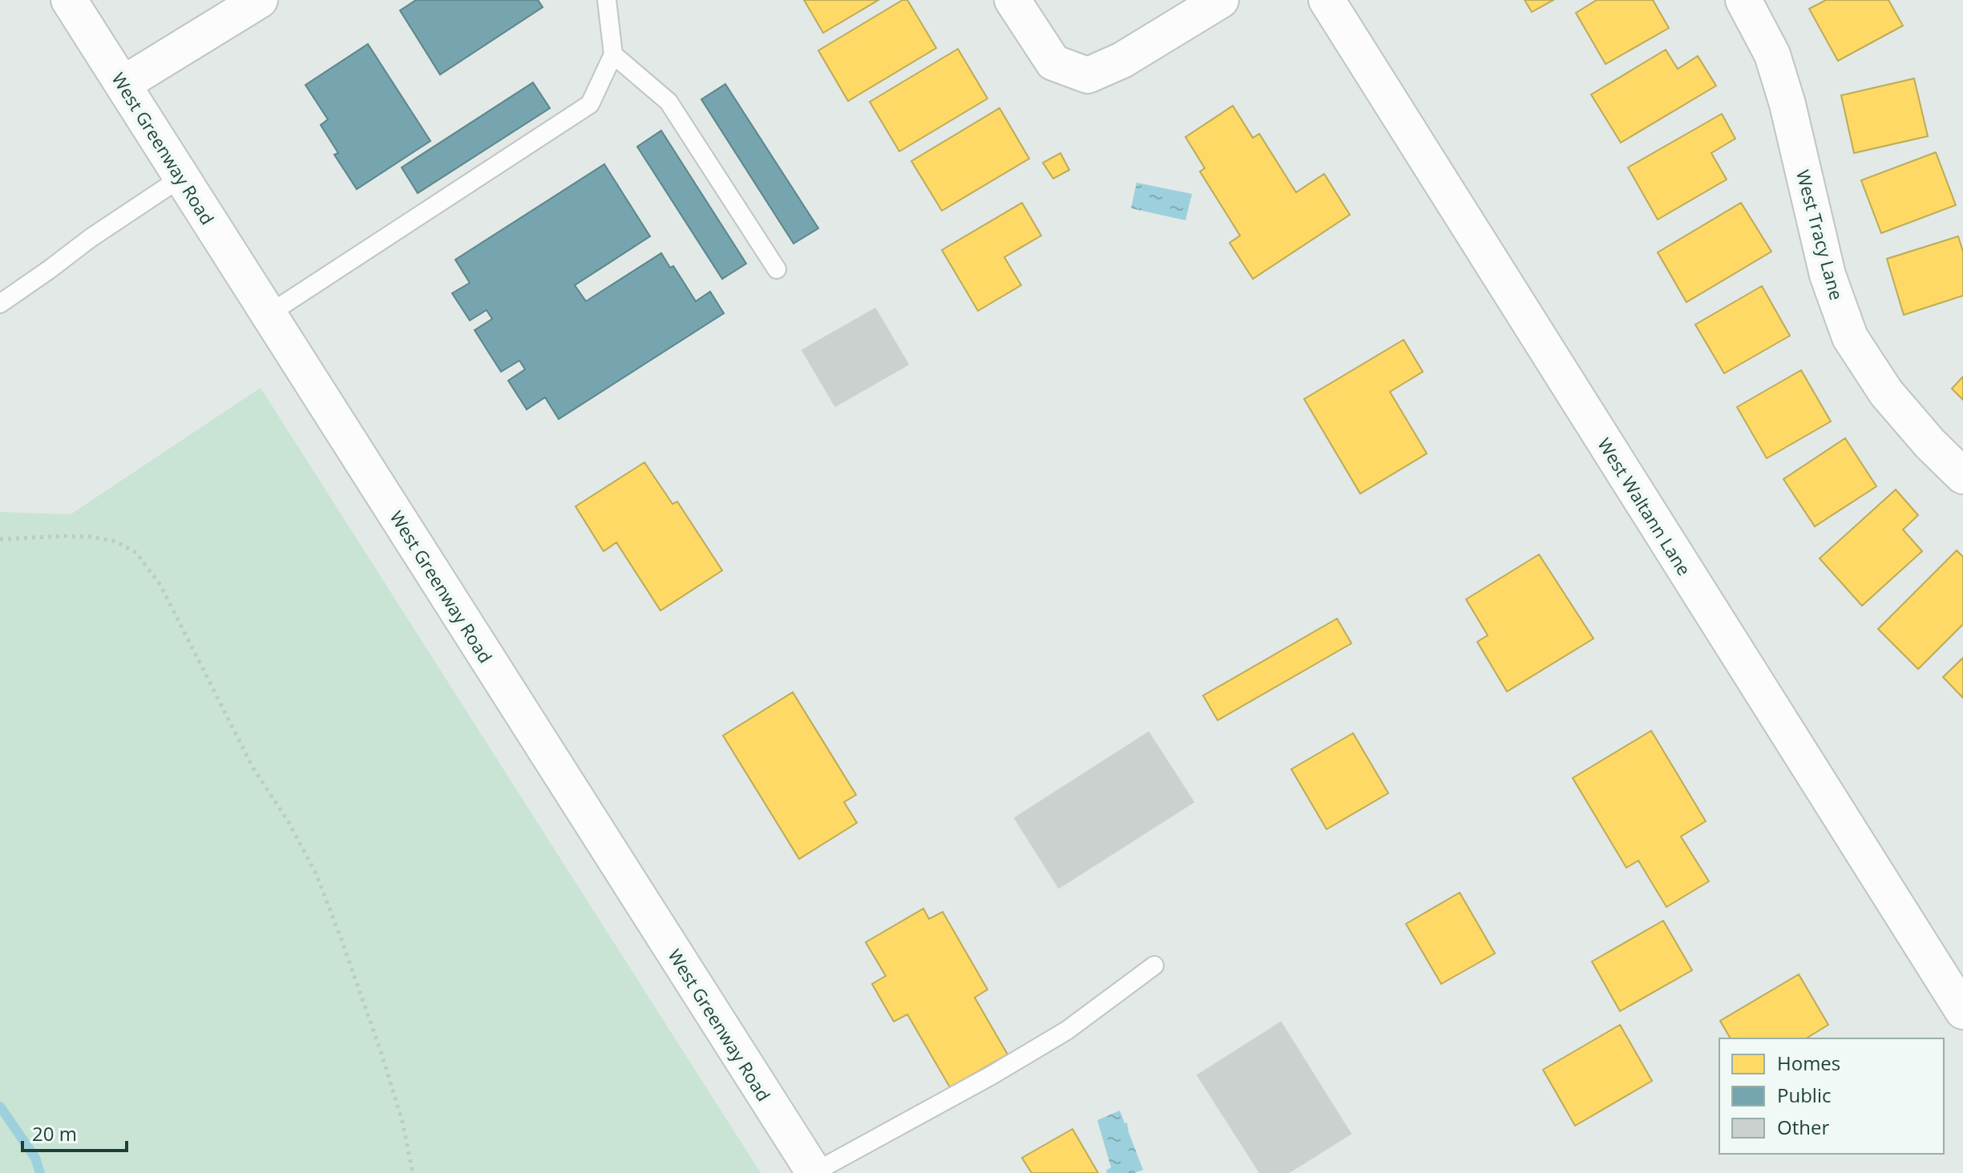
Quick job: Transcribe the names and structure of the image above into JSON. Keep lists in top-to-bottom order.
{
  "streets": {
    "street": ["West Greenway Road", "West Tracy Lane", "West Waltann Lane"]
  },
  "legend": ["Homes", "Public", "Other"],
  "scale_bar": "20 m"
}
